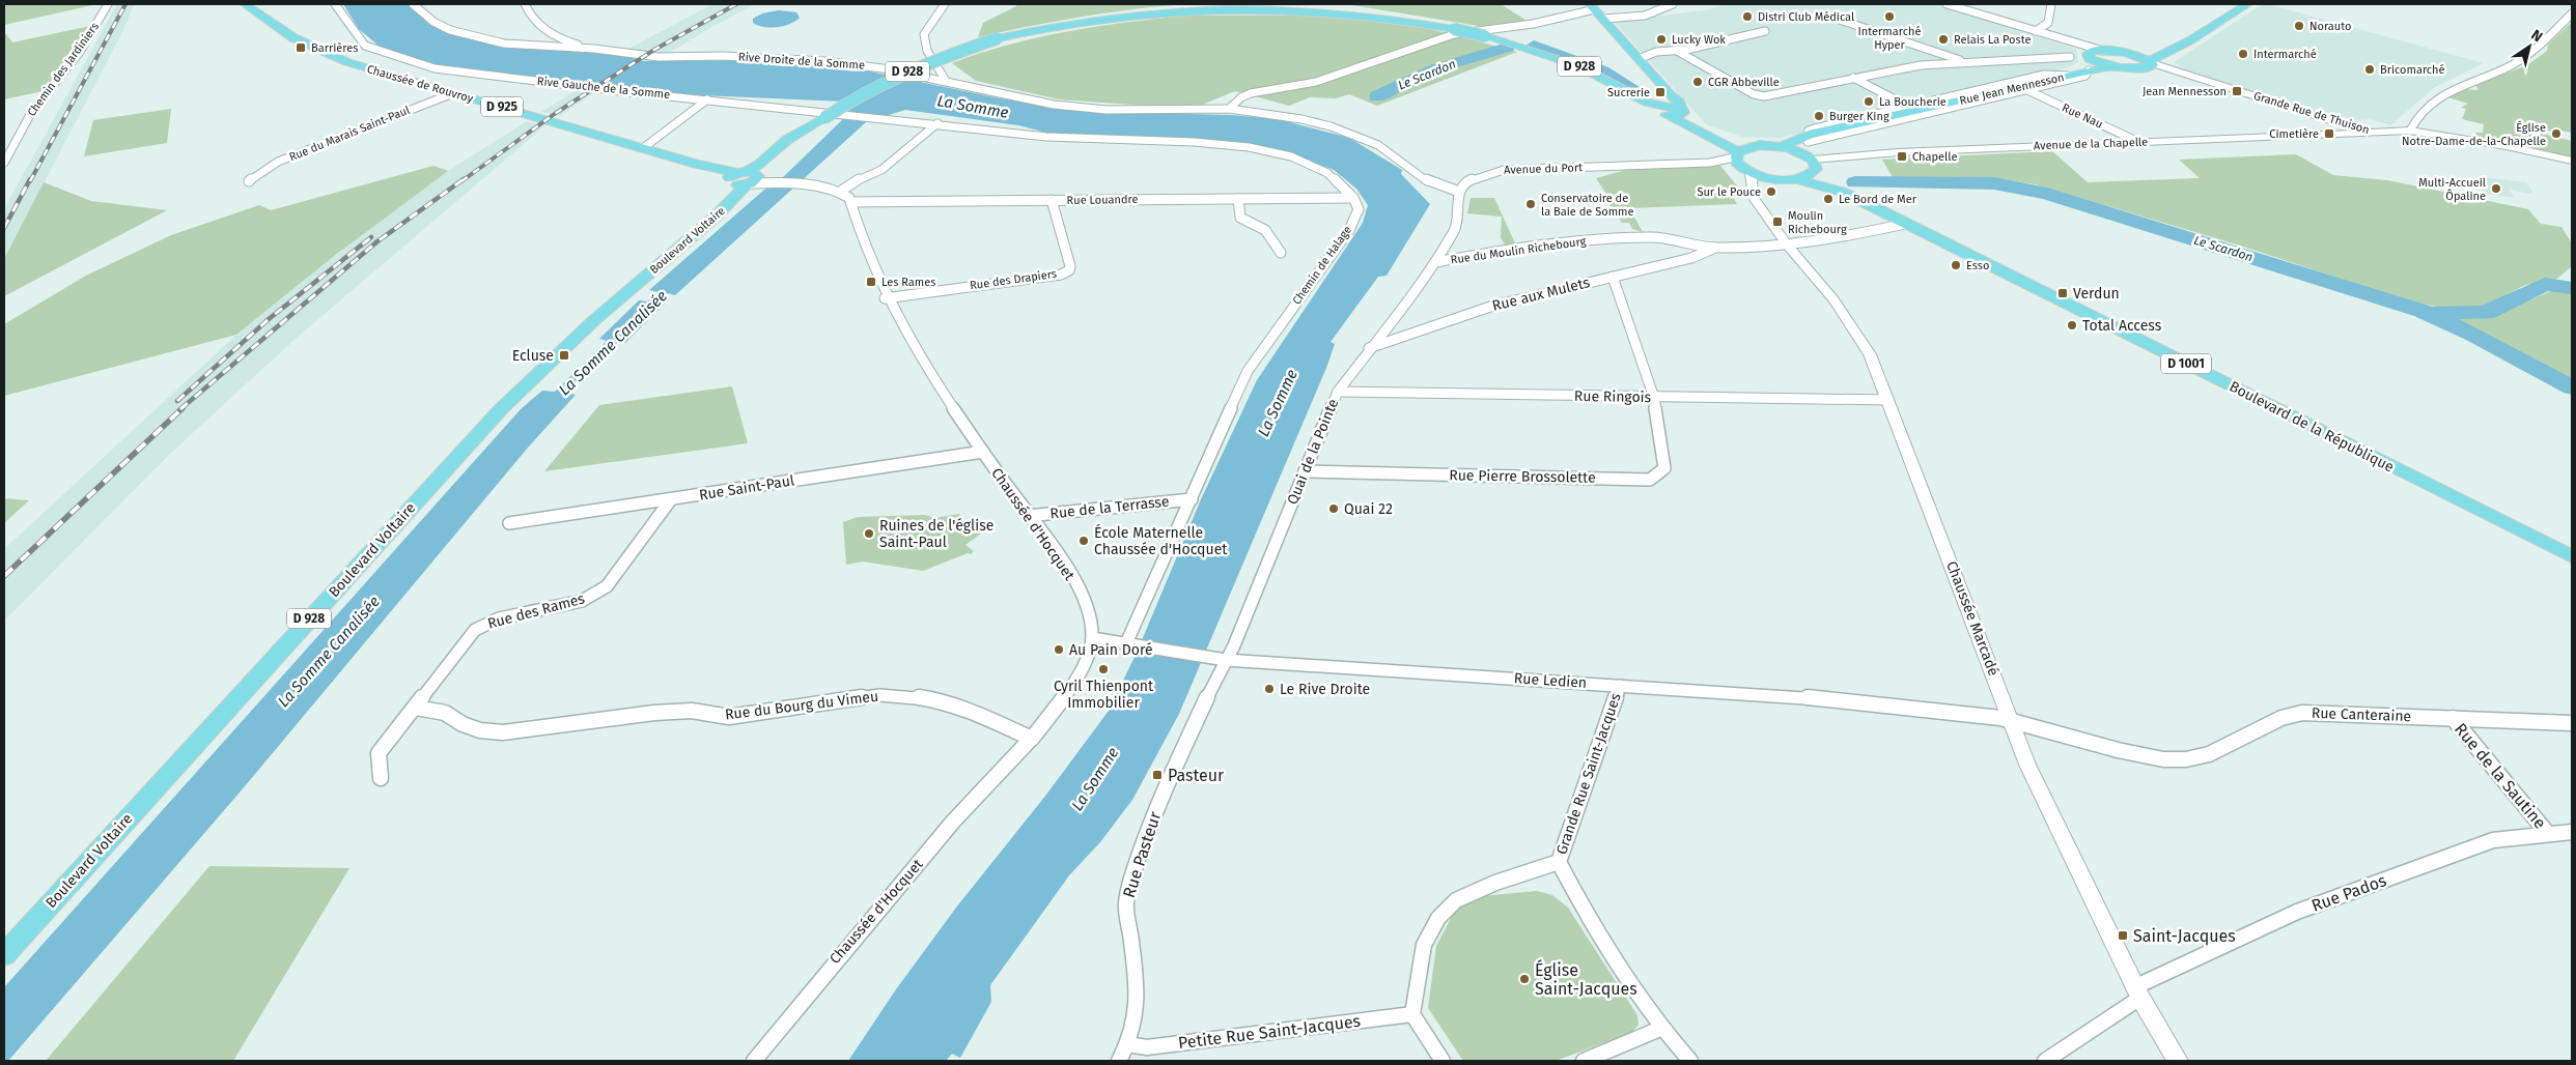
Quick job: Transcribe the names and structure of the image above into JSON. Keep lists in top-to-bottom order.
{
  "streets": {
    "main road": [
      "D 928",
      "Chaussée de Rouvroy",
      "Rue Jean Mennesson",
      "D 925",
      "Boulevard Voltaire",
      "D 1001",
      "Boulevard de la République"
    ],
    "street": [
      "Rive Droite de la Somme",
      "Chemin des Jardiniers",
      "Rive Gauche de la Somme",
      "Grande Rue de Thuison",
      "Rue Nau",
      "Rue du Marais Saint-Paul",
      "Avenue de la Chapelle",
      "Avenue du Port",
      "Rue Louandre",
      "Rue du Moulin Richebourg",
      "Chemin de Halage",
      "Rue des Drapiers",
      "Rue aux Mulets",
      "Rue Ringois",
      "Quai de la Pointe",
      "Rue Pierre Brossolette",
      "Rue Saint-Paul",
      "Rue de la Terrasse",
      "Chaussée d'Hocquet",
      "Rue des Rames",
      "Chaussée Marcadé",
      "Rue Ledien",
      "Rue du Bourg du Vimeu",
      "Rue Canteraine",
      "Grande Rue Saint-Jacques",
      "Rue de la Sautine",
      "Rue Pasteur",
      "Rue Pados",
      "Petite Rue Saint-Jacques"
    ]
  },
  "crossings": [
    ["Rive Droite de la Somme", "Avenue du Port"],
    ["D 928", "Avenue du Port"],
    ["D 928", "Boulevard Voltaire"],
    ["D 928", "Chaussée Marcadé"],
    ["Chaussée de Rouvroy", "Rue du Marais Saint-Paul"],
    ["Chaussée de Rouvroy", "Boulevard Voltaire"],
    ["Rue Jean Mennesson", "Grande Rue de Thuison"],
    ["Rue Jean Mennesson", "Avenue de la Chapelle"],
    ["Rue Jean Mennesson", "Boulevard de la République"],
    ["Grande Rue de Thuison", "Avenue de la Chapelle"],
    ["Rue Nau", "Avenue de la Chapelle"],
    ["Avenue de la Chapelle", "Boulevard de la République"],
    ["Avenue du Port", "Chaussée Marcadé"],
    ["Rue Louandre", "Chemin de Halage"],
    ["Rue Louandre", "Rue des Drapiers"],
    ["Rue Louandre", "Chaussée d'Hocquet"],
    ["Rue du Moulin Richebourg", "Rue aux Mulets"],
    ["Rue du Moulin Richebourg", "Boulevard de la République"],
    ["Rue du Moulin Richebourg", "Quai de la Pointe"],
    ["Rue du Moulin Richebourg", "Chaussée Marcadé"],
    ["Chemin de Halage", "Rue de la Terrasse"],
    ["Chemin de Halage", "Rue Ledien"],
    ["Rue des Drapiers", "Chaussée d'Hocquet"],
    ["Rue aux Mulets", "Quai de la Pointe"],
    ["Rue Ringois", "Quai de la Pointe"],
    ["Rue Ringois", "Rue Pierre Brossolette"],
    ["Rue Ringois", "Chaussée Marcadé"],
    ["Quai de la Pointe", "Rue Pierre Brossolette"],
    ["Quai de la Pointe", "Rue Ledien"],
    ["Quai de la Pointe", "Rue Pasteur"],
    ["Rue Saint-Paul", "Chaussée d'Hocquet"],
    ["Rue Saint-Paul", "Rue des Rames"],
    ["Rue de la Terrasse", "Chaussée d'Hocquet"],
    ["Chaussée d'Hocquet", "Rue Ledien"],
    ["Chaussée d'Hocquet", "Rue du Bourg du Vimeu"],
    ["Rue des Rames", "Rue du Bourg du Vimeu"],
    ["Chaussée Marcadé", "Rue Ledien"],
    ["Chaussée Marcadé", "Rue Canteraine"],
    ["Chaussée Marcadé", "Rue Pados"],
    ["Rue Ledien", "Rue Canteraine"],
    ["Rue Ledien", "Grande Rue Saint-Jacques"],
    ["Rue Ledien", "Rue Pasteur"],
    ["Rue Canteraine", "Rue de la Sautine"],
    ["Rue de la Sautine", "Rue Pados"],
    ["Rue Pasteur", "Petite Rue Saint-Jacques"]
  ],
  "water": ["Le Scardon", "La Somme", "La Somme Canalisée"],
  "places": {
    "other": [
      "Distri Club Médical",
      "Intermarché Hyper",
      "Norauto",
      "Lucky Wok",
      "Relais La Poste",
      "Intermarché",
      "Bricomarché",
      "CGR Abbeville",
      "La Boucherie",
      "Burger King",
      "Église Notre-Dame-de-la-Chapelle",
      "Multi-Accueil Ôpaline",
      "Sur le Pouce",
      "Le Bord de Mer",
      "Conservatoire de la Baie de Somme",
      "Esso",
      "Total Access",
      "Quai 22",
      "Ruines de l'église Saint-Paul",
      "École Maternelle Chaussée d'Hocquet",
      "Au Pain Doré",
      "Cyril Thienpont Immobilier",
      "Le Rive Droite",
      "Église Saint-Jacques"
    ],
    "transit": [
      "Barrières",
      "Jean Mennesson",
      "Sucrerie",
      "Cimetière",
      "Chapelle",
      "Moulin Richebourg",
      "Les Rames",
      "Verdun",
      "Ecluse",
      "Pasteur",
      "Saint-Jacques"
    ]
  },
  "north": "top right"
}
